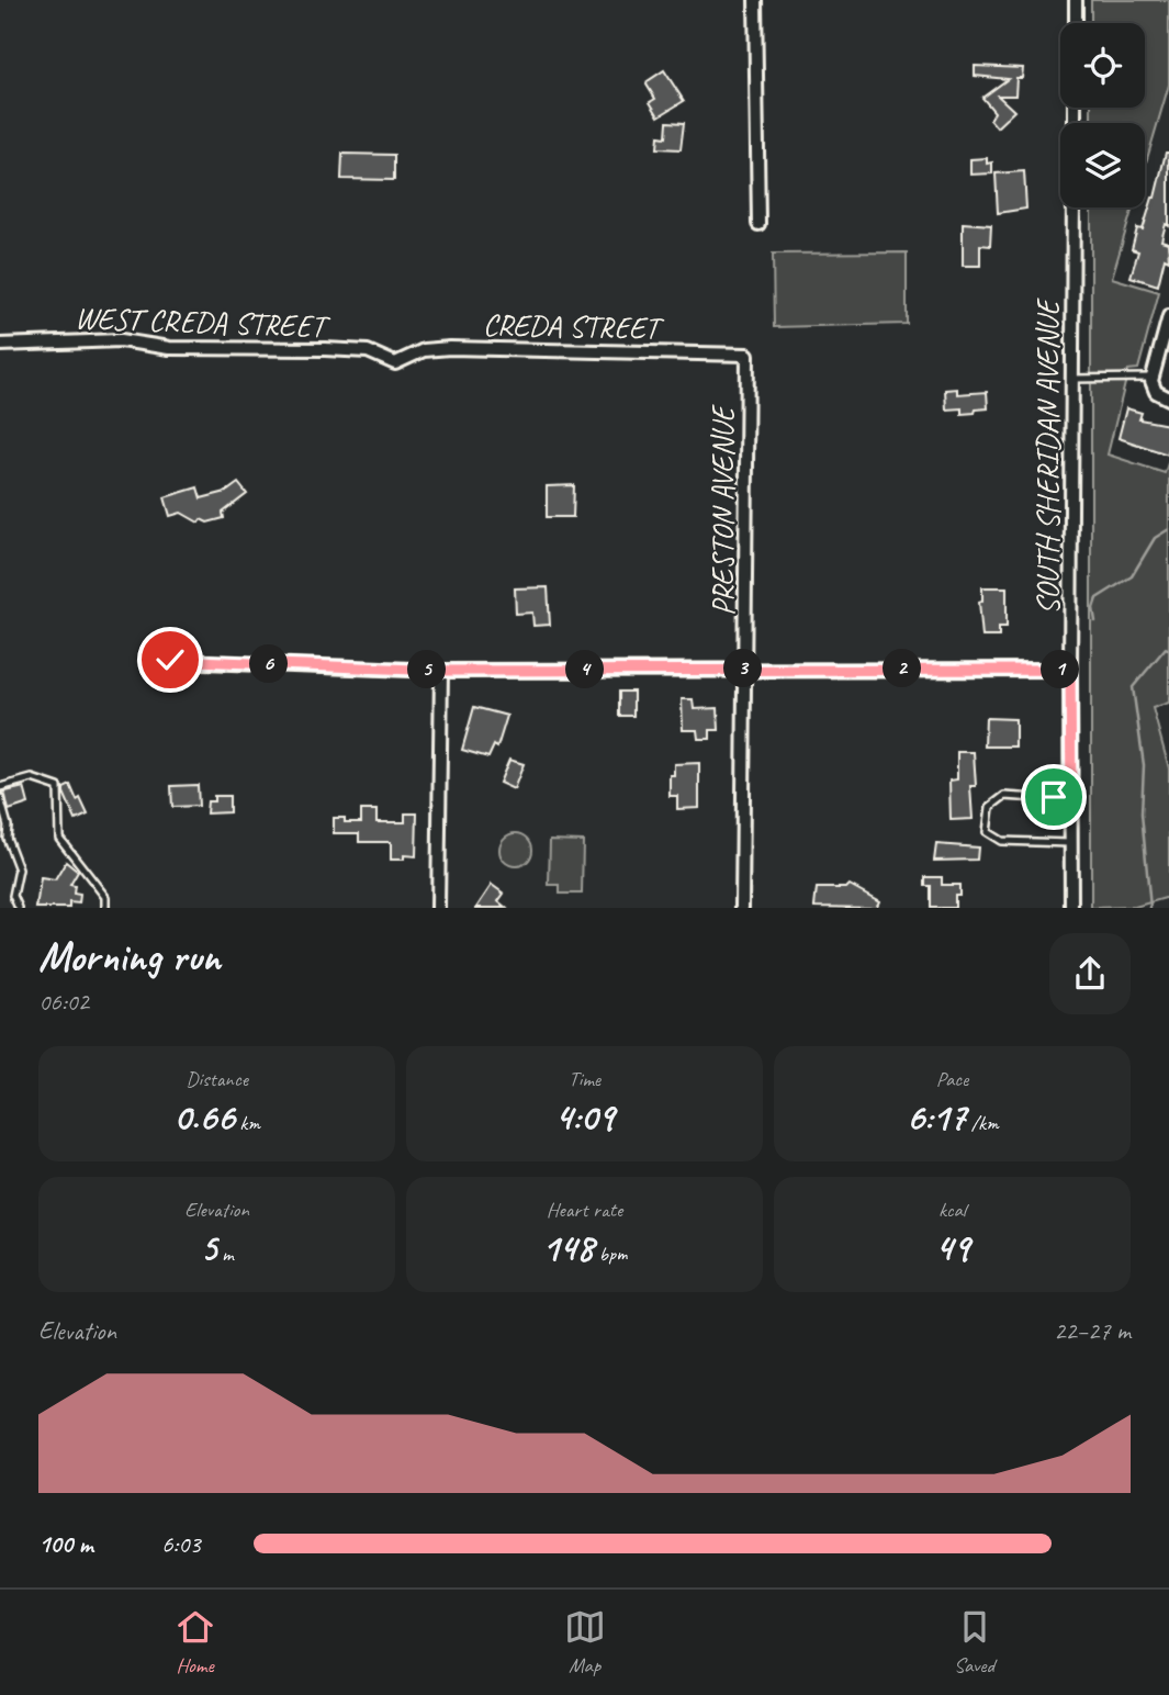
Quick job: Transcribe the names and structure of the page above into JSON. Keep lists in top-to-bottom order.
{
  "streets": {
    "street": [
      "WEST CREDA STREET",
      "CREDA STREET",
      "SOUTH SHERIDAN AVENUE",
      "PRESTON AVENUE"
    ]
  },
  "crossings": [
    ["WEST CREDA STREET", "CREDA STREET"],
    ["CREDA STREET", "PRESTON AVENUE"]
  ],
  "page": {
    "pins": [
      "6",
      "2",
      "3",
      "1",
      "4",
      "5"
    ],
    "heading": ["Morning run", "06:02"],
    "stats": [
      ["Distance", "0.66 km"],
      ["Time", "4:09"],
      ["Pace", "6:17 /km"],
      ["Elevation", "5 m"],
      ["Heart rate", "148 bpm"],
      ["kcal", "49"]
    ],
    "chart": ["Elevation", "22–27 m"],
    "list": [
      {
        "name": "100 m",
        "note": "6:03"
      }
    ],
    "tabs": ["Home", "Map", "Saved"]
  }
}
